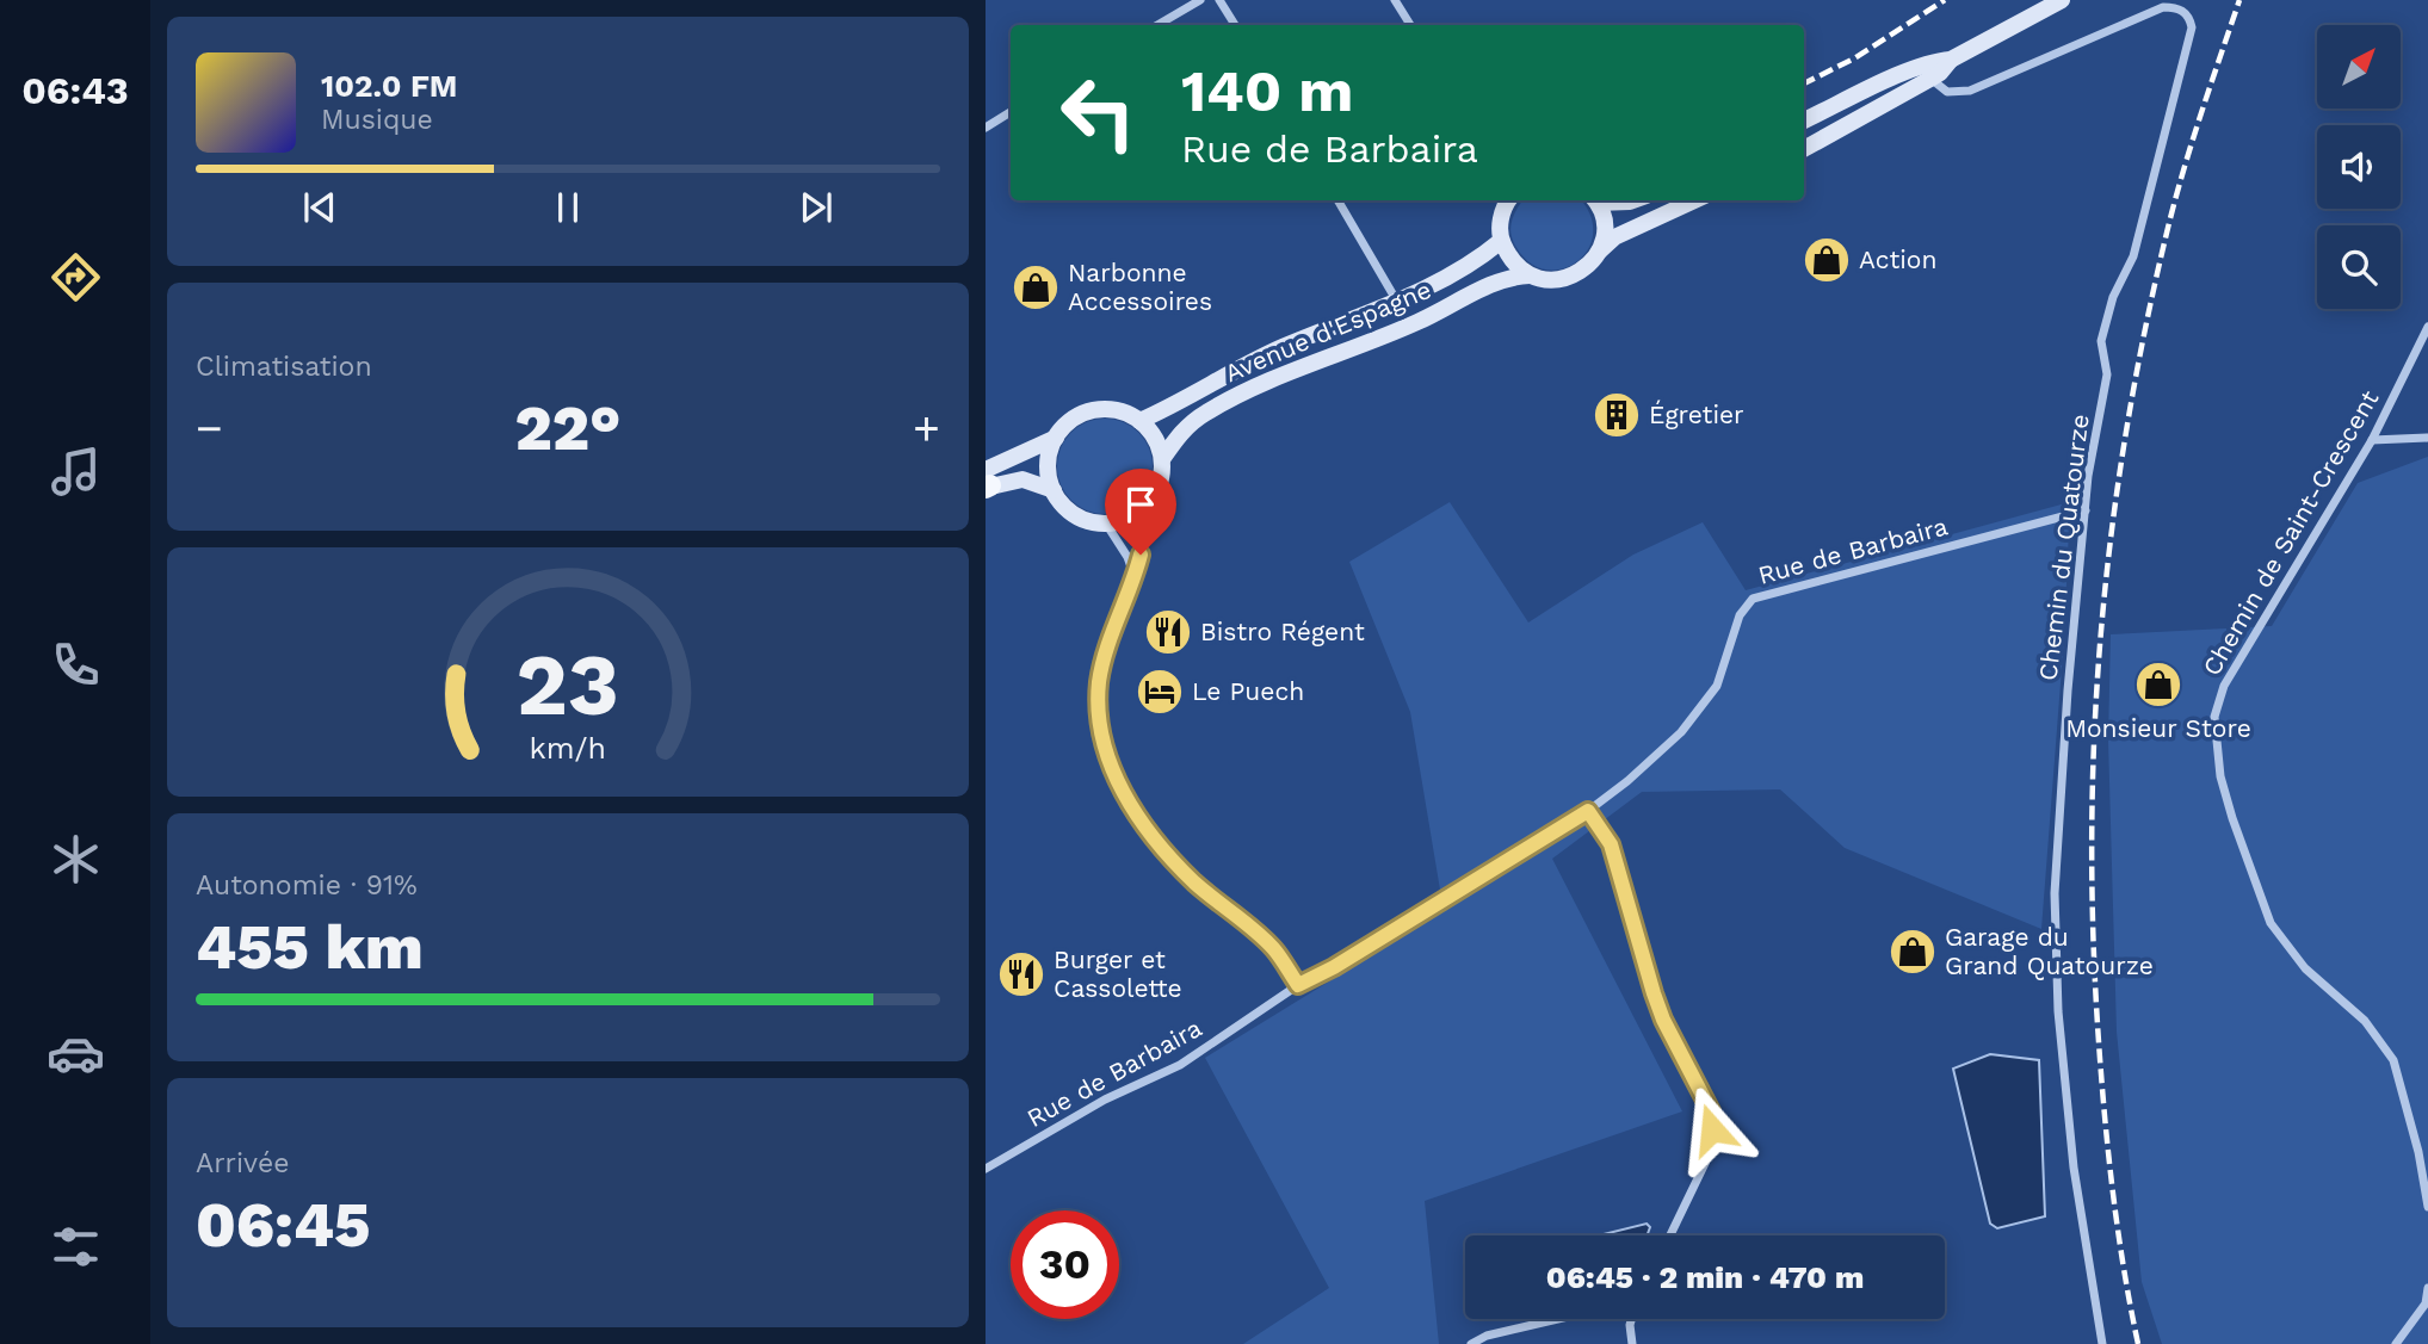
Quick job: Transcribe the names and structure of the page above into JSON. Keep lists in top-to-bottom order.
{
  "streets": {
    "main road": ["Avenue d'Espagne"],
    "street": ["Chemin de Saint-Crescent", "Chemin du Quatourze", "Rue de Barbaira"]
  },
  "crossings": [
    ["Chemin du Quatourze", "Rue de Barbaira"]
  ],
  "places": {
    "shop": [
      "Action",
      "Narbonne Accessoires",
      "Monsieur Store",
      "Garage du Grand Quatourze"
    ],
    "building": ["Égretier"],
    "restaurant": ["Bistro Régent", "Burger et Cassolette"],
    "hotel": ["Le Puech"]
  },
  "north": "top right",
  "page": {
    "tabs": "06:43",
    "turn": ["140 m", "Rue de Barbaira"],
    "song": ["102.0 FM", "Musique"],
    "tile": [
      "Climatisation",
      ["Autonomie · 91%", "455 km"],
      ["Arrivée", "06:45"]
    ],
    "heat": ["−", "22°", "+"],
    "limit": "30",
    "trip": "06:45 · 2 min · 470 m",
    "gauge": ["23", "km/h"]
  }
}
